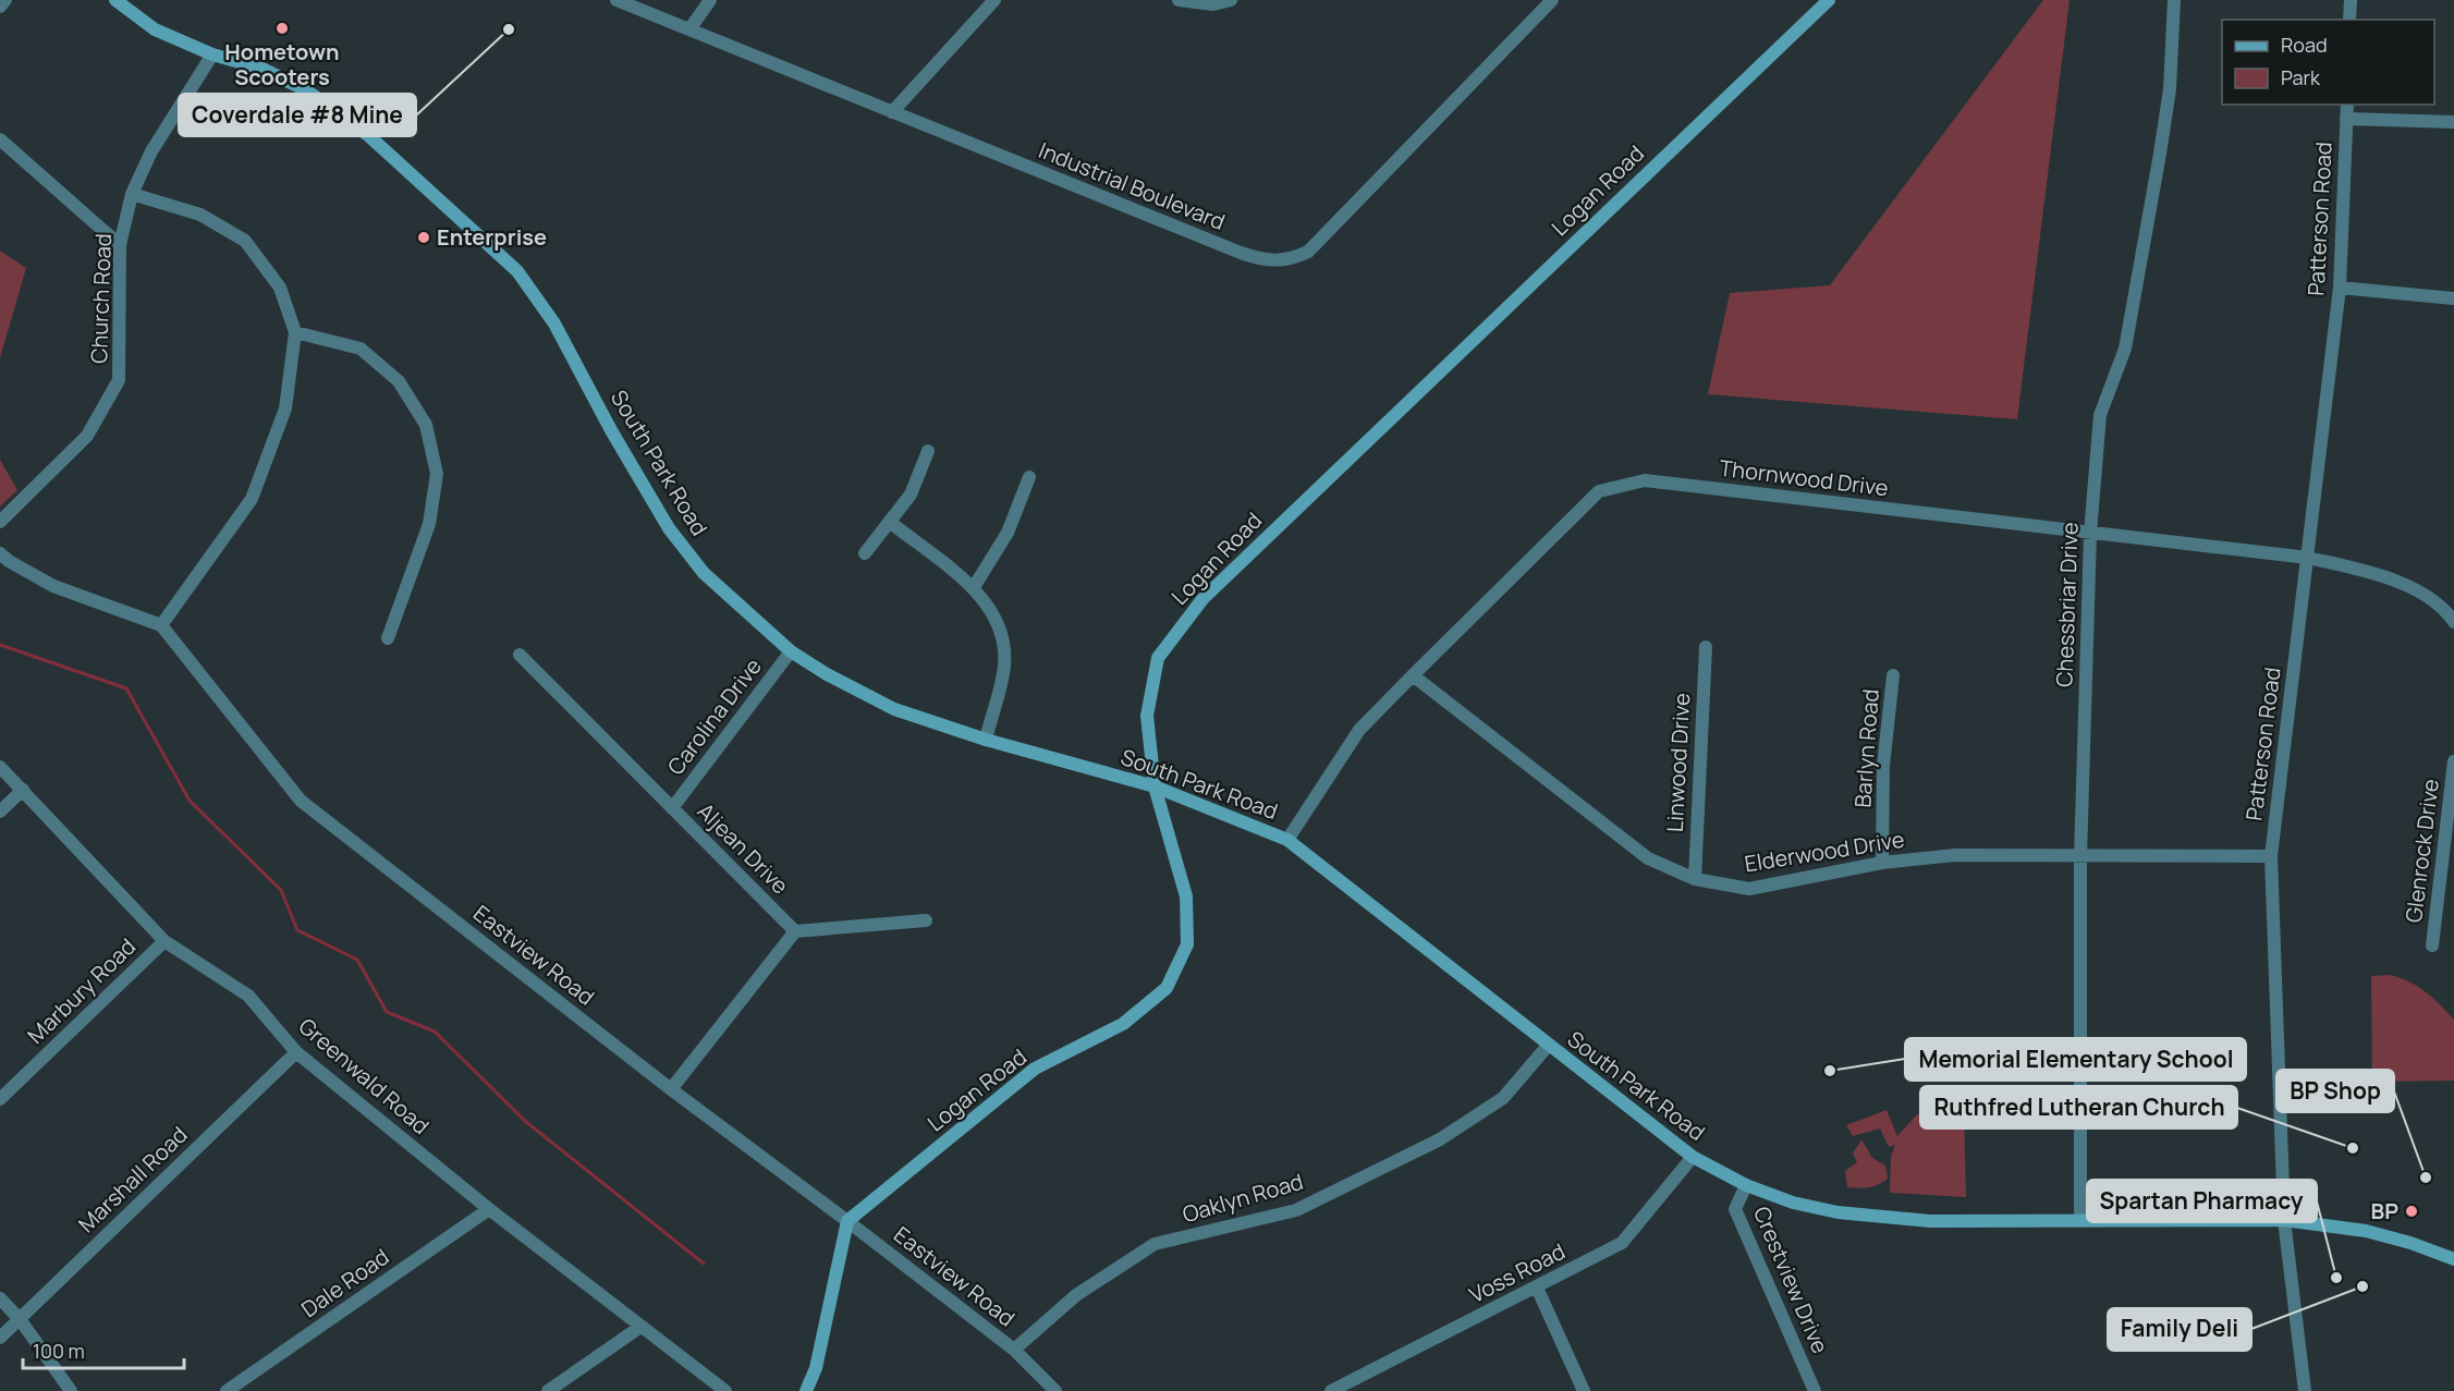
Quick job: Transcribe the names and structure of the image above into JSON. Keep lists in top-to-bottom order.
{
  "streets": {
    "main road": ["Logan Road", "South Park Road"],
    "street": [
      "Industrial Boulevard",
      "Patterson Road",
      "Church Road",
      "Thornwood Drive",
      "Chessbriar Drive",
      "Carolina Drive",
      "Barlyn Road",
      "Linwood Drive",
      "Aljean Drive",
      "Glenrock Drive",
      "Elderwood Drive",
      "Eastview Road",
      "Marbury Road",
      "Greenwald Road",
      "Marshall Road",
      "Oaklyn Road",
      "Voss Road",
      "Crestview Drive",
      "Dale Road"
    ]
  },
  "crossings": [
    ["Logan Road", "South Park Road"],
    ["Logan Road", "Eastview Road"],
    ["Patterson Road", "South Park Road"],
    ["Patterson Road", "Thornwood Drive"],
    ["Patterson Road", "Elderwood Drive"],
    ["Church Road", "South Park Road"],
    ["South Park Road", "Thornwood Drive"],
    ["South Park Road", "Chessbriar Drive"],
    ["South Park Road", "Carolina Drive"],
    ["South Park Road", "Oaklyn Road"],
    ["South Park Road", "Voss Road"],
    ["South Park Road", "Crestview Drive"],
    ["Thornwood Drive", "Chessbriar Drive"],
    ["Thornwood Drive", "Elderwood Drive"],
    ["Chessbriar Drive", "Elderwood Drive"],
    ["Carolina Drive", "Aljean Drive"],
    ["Barlyn Road", "Elderwood Drive"],
    ["Linwood Drive", "Elderwood Drive"],
    ["Eastview Road", "Oaklyn Road"],
    ["Marbury Road", "Greenwald Road"],
    ["Greenwald Road", "Marshall Road"],
    ["Greenwald Road", "Dale Road"]
  ],
  "places": [
    "Hometown Scooters",
    "Coverdale #8 Mine",
    "Enterprise",
    "Memorial Elementary School",
    "Ruthfred Lutheran Church",
    "BP Shop",
    "BP",
    "Spartan Pharmacy",
    "Family Deli"
  ],
  "legend": ["Road", "Park"],
  "scale_bar": "100 m"
}
